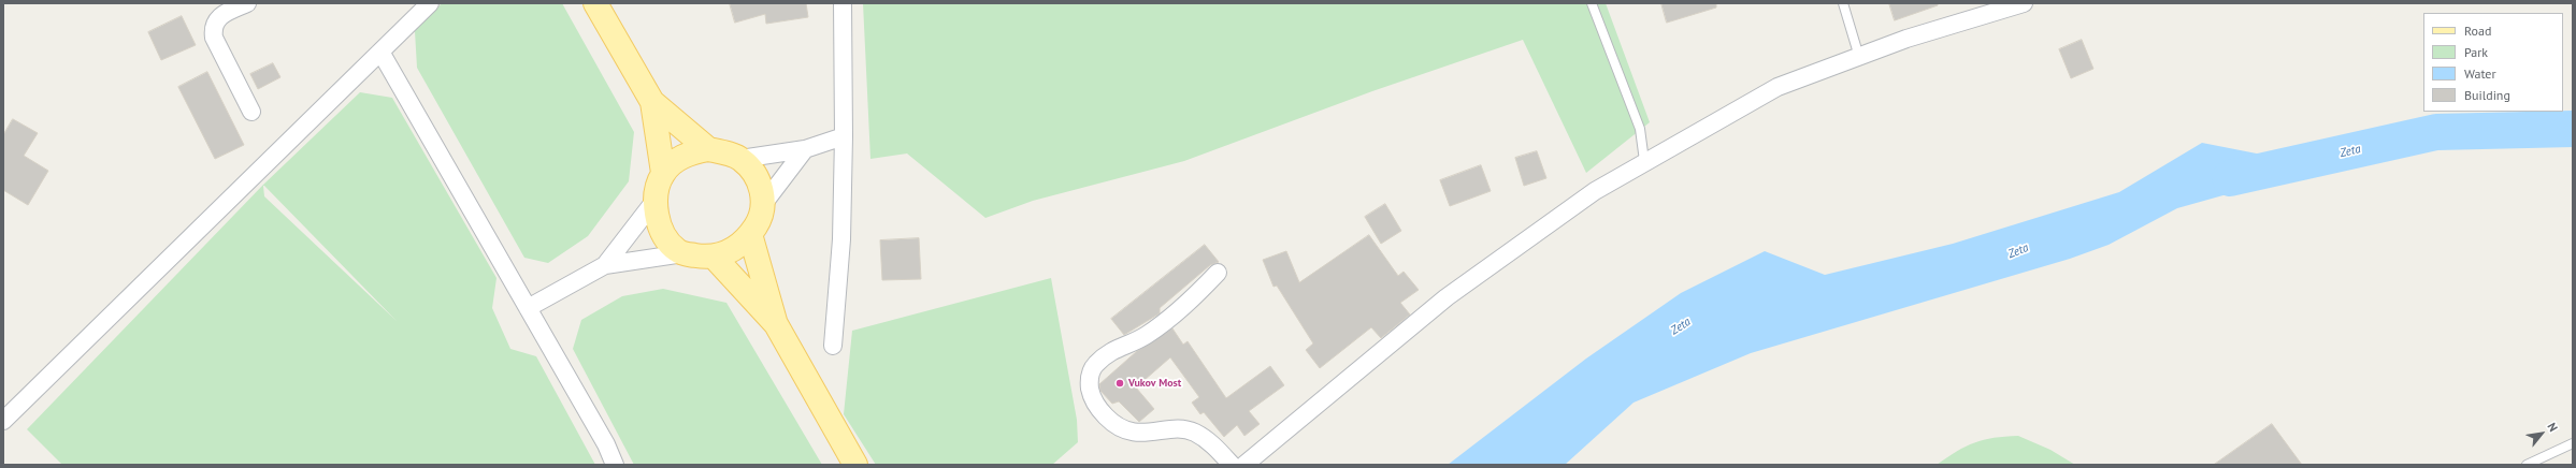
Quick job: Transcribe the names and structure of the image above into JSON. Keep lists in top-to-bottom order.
{
  "water": ["Zeta"],
  "places": ["Vukov Most"],
  "legend": [
    "Road",
    "Park",
    "Water",
    "Building"
  ],
  "north": "top right"
}
